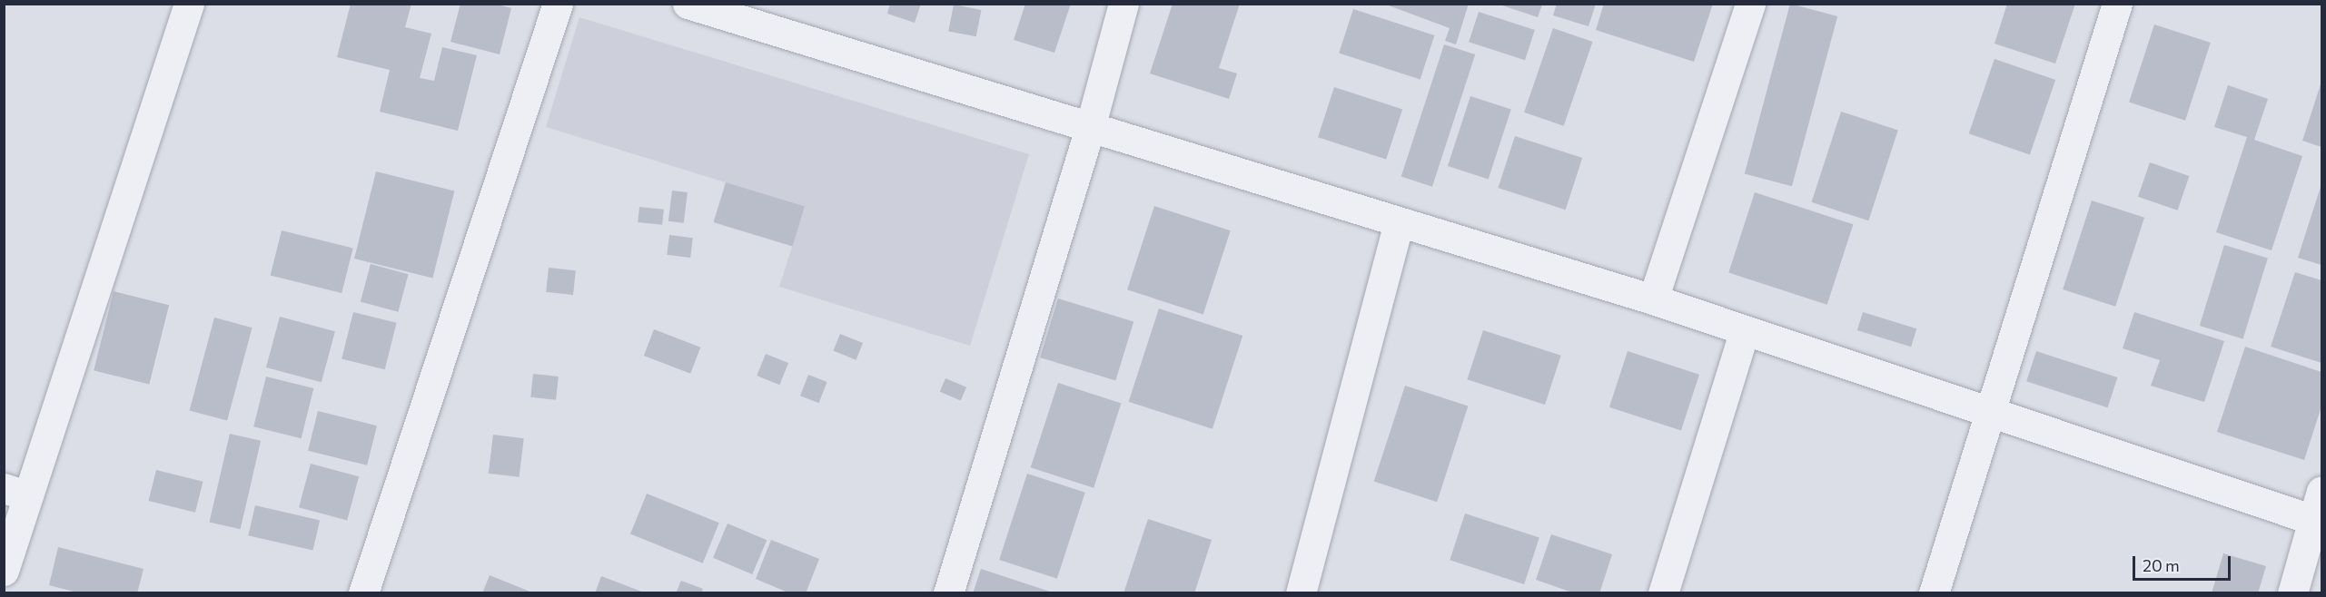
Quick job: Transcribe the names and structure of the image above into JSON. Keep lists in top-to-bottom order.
{
  "scale_bar": "20 m"
}
